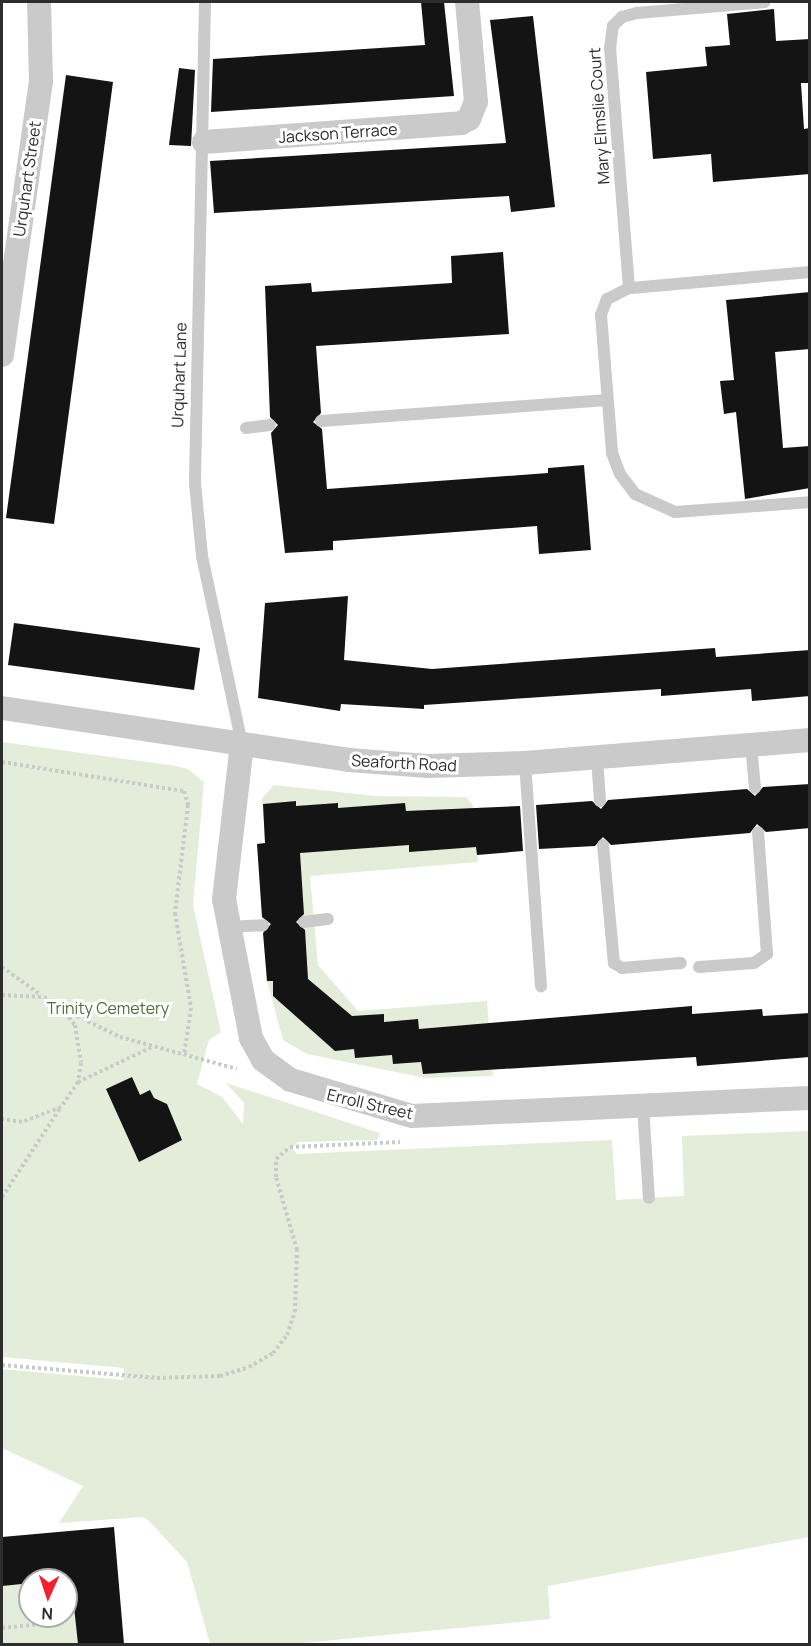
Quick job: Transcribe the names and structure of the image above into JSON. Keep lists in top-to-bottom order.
{
  "streets": {
    "street": [
      "Jackson Terrace",
      "Urquhart Street",
      "Seaforth Road",
      "Erroll Street"
    ],
    "lane": ["Mary Elmslie Court", "Urquhart Lane"]
  },
  "crossings": [
    ["Jackson Terrace", "Urquhart Lane"],
    ["Urquhart Lane", "Seaforth Road"],
    ["Urquhart Lane", "Erroll Street"],
    ["Seaforth Road", "Erroll Street"]
  ],
  "parks": ["Trinity Cemetery"],
  "north": "bottom"
}
